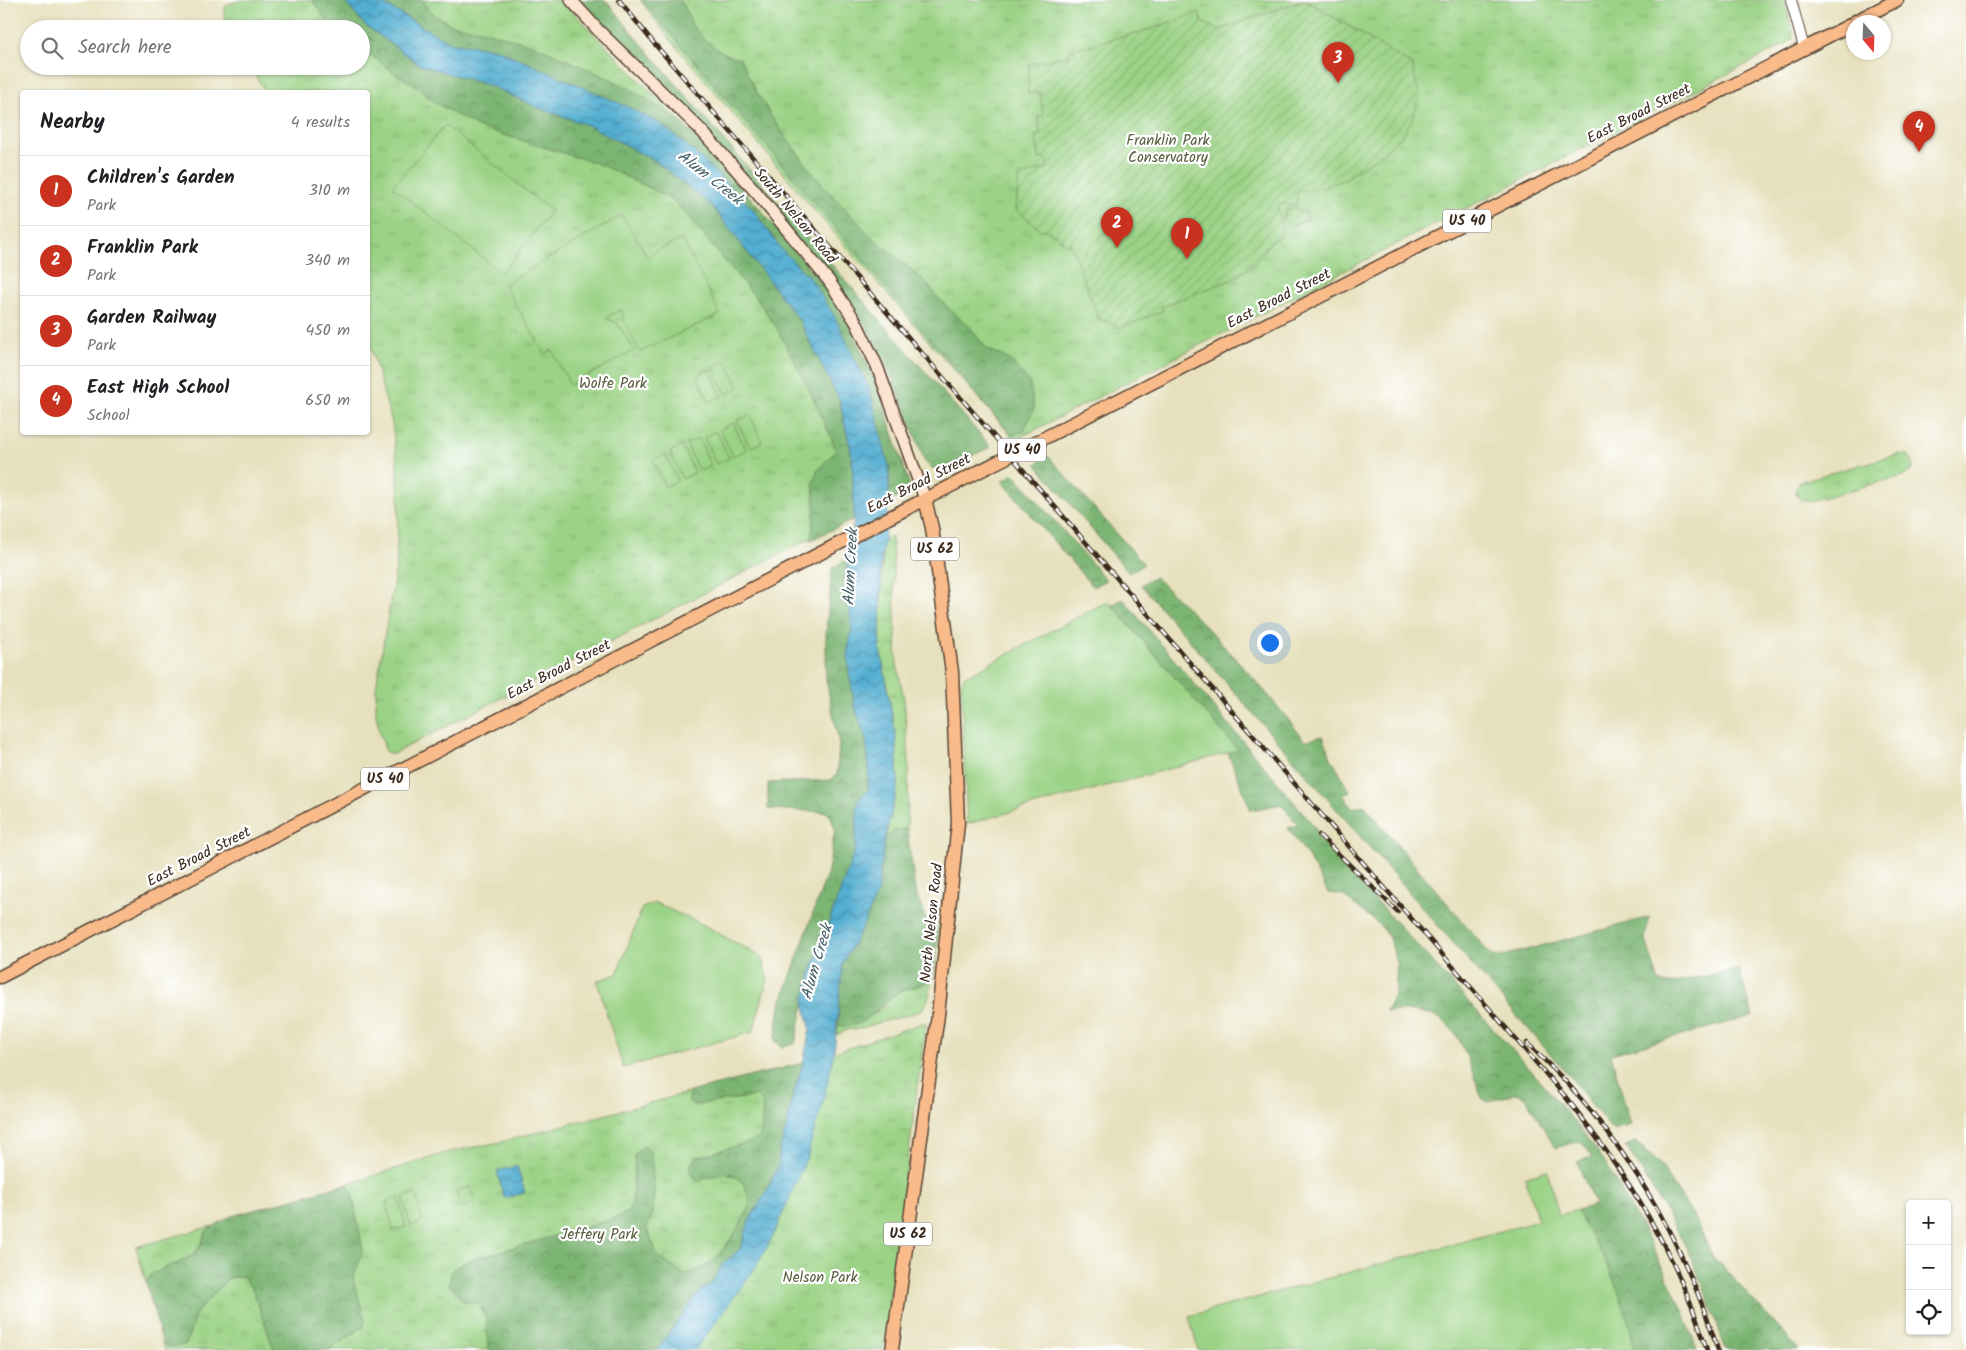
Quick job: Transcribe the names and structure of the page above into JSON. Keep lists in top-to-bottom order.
{
  "streets": {
    "main road": [
      "East Broad Street",
      "South Nelson Road",
      "US 40",
      "US 62",
      "North Nelson Road"
    ]
  },
  "crossings": [
    ["East Broad Street", "South Nelson Road"],
    ["East Broad Street", "North Nelson Road"],
    ["South Nelson Road", "North Nelson Road"]
  ],
  "water": ["Alum Creek"],
  "parks": [
    "Franklin Park Conservatory",
    "Wolfe Park",
    "Jeffery Park",
    "Nelson Park"
  ],
  "north": "bottom",
  "page": {
    "search": "Search here",
    "pins": [
      "3",
      "4",
      "2",
      "1"
    ],
    "heading": ["Nearby", "4 results"],
    "list": [
      {
        "mark": "1",
        "name": "Children's Garden",
        "note": "Park",
        "value": "310 m"
      },
      {
        "mark": "2",
        "name": "Franklin Park",
        "note": "Park",
        "value": "340 m"
      },
      {
        "mark": "3",
        "name": "Garden Railway",
        "note": "Park",
        "value": "450 m"
      },
      {
        "mark": "4",
        "name": "East High School",
        "note": "School",
        "value": "650 m"
      }
    ],
    "map_buttons": ["+", "−"]
  }
}
